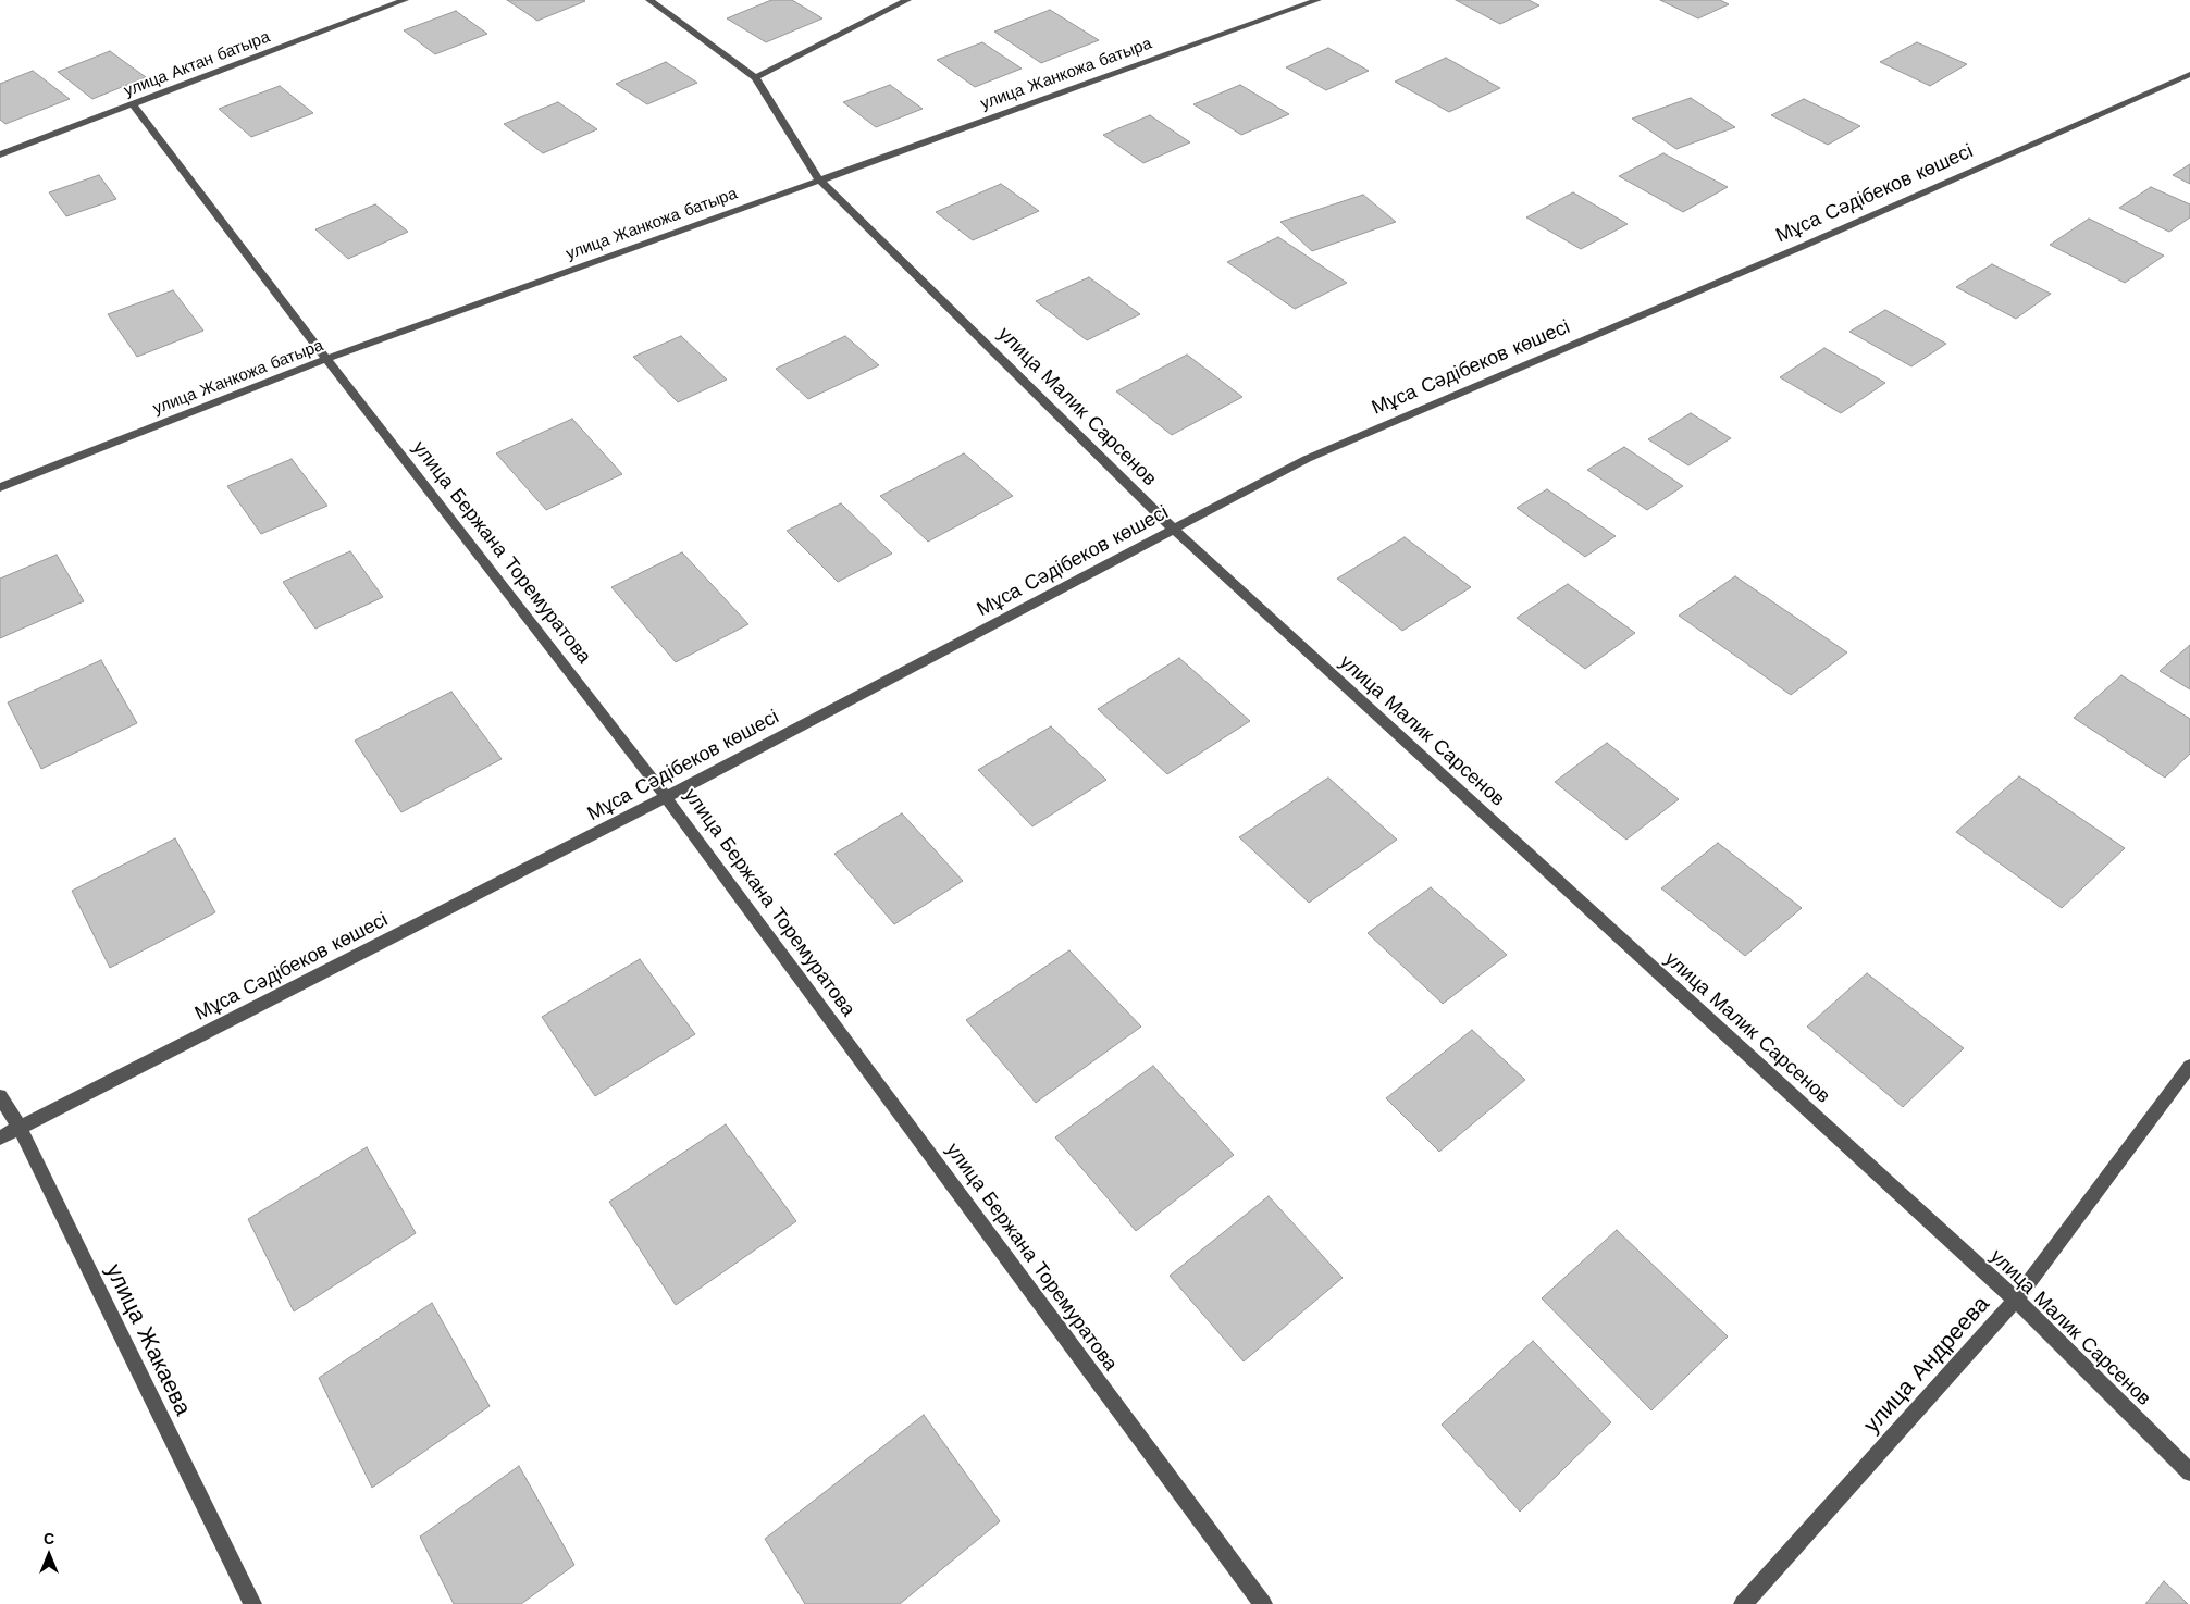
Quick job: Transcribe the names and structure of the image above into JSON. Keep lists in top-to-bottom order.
{
  "streets": {
    "street": [
      "улица Актан батыра",
      "улица Жанкожа батыра",
      "Мұса Сәдібеков көшесі",
      "улица Малик Сарсенов",
      "улица Бержана Торемуратова",
      "улица Жакаева",
      "улица Андреева"
    ]
  },
  "crossings": [
    ["улица Актан батыра", "улица Бержана Торемуратова"],
    ["улица Жанкожа батыра", "улица Малик Сарсенов"],
    ["улица Жанкожа батыра", "улица Бержана Торемуратова"],
    ["Мұса Сәдібеков көшесі", "улица Малик Сарсенов"],
    ["Мұса Сәдібеков көшесі", "улица Бержана Торемуратова"],
    ["Мұса Сәдібеков көшесі", "улица Жакаева"],
    ["улица Малик Сарсенов", "улица Андреева"]
  ],
  "north": "top"
}
